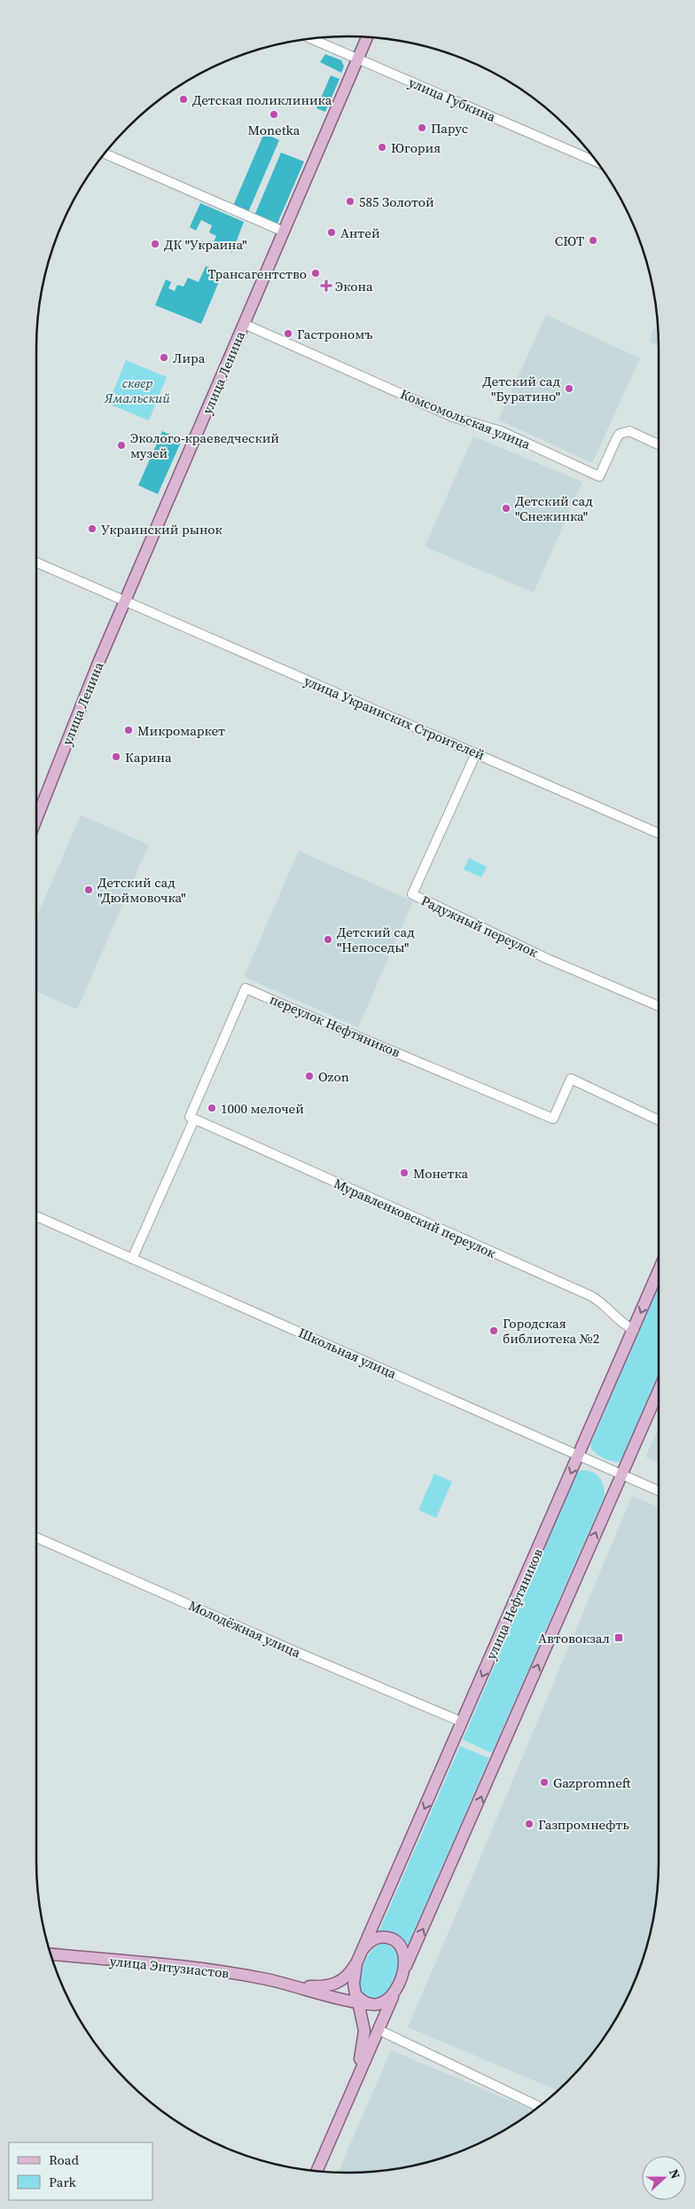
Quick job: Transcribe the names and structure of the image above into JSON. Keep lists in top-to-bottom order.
{
  "streets": {
    "main road": ["улица Ленина", "улица Нефтяников", "улица Энтузиастов"],
    "street": [
      "улица Губкина",
      "Комсомольская улица",
      "улица Украинских Строителей",
      "Радужный переулок",
      "переулок Нефтяников",
      "Муравленковский переулок",
      "Школьная улица",
      "Молодёжная улица"
    ]
  },
  "crossings": [
    ["улица Губкина", "улица Ленина"],
    ["улица Ленина", "Комсомольская улица"],
    ["улица Ленина", "улица Украинских Строителей"],
    ["улица Украинских Строителей", "Радужный переулок"],
    ["переулок Нефтяников", "Муравленковский переулок"],
    ["переулок Нефтяников", "Школьная улица"],
    ["Муравленковский переулок", "улица Нефтяников"],
    ["Школьная улица", "улица Нефтяников"],
    ["улица Нефтяников", "Молодёжная улица"],
    ["улица Нефтяников", "улица Энтузиастов"]
  ],
  "parks": ["сквер Ямальский"],
  "places": {
    "other": [
      "Детская поликлиника",
      "Monetka",
      "Парус",
      "Югория",
      "585 Золотой",
      "Антей",
      "СЮТ",
      "ДК \"Украина\"",
      "Трансагентство",
      "Гастрономъ",
      "Лира",
      "Детский сад \"Буратино\"",
      "Эколого-краеведческий музей",
      "Детский сад \"Снежинка\"",
      "Украинский рынок",
      "Микромаркет",
      "Карина",
      "Детский сад \"Дюймовочка\"",
      "Детский сад \"Непоседы\"",
      "Ozon",
      "1000 мелочей",
      "Монетка",
      "Городская библиотека №2",
      "Gazpromneft",
      "Газпромнефть"
    ],
    "health": ["Экона"],
    "transit": ["Автовокзал"]
  },
  "legend": ["Road", "Park"],
  "north": "right"
}
